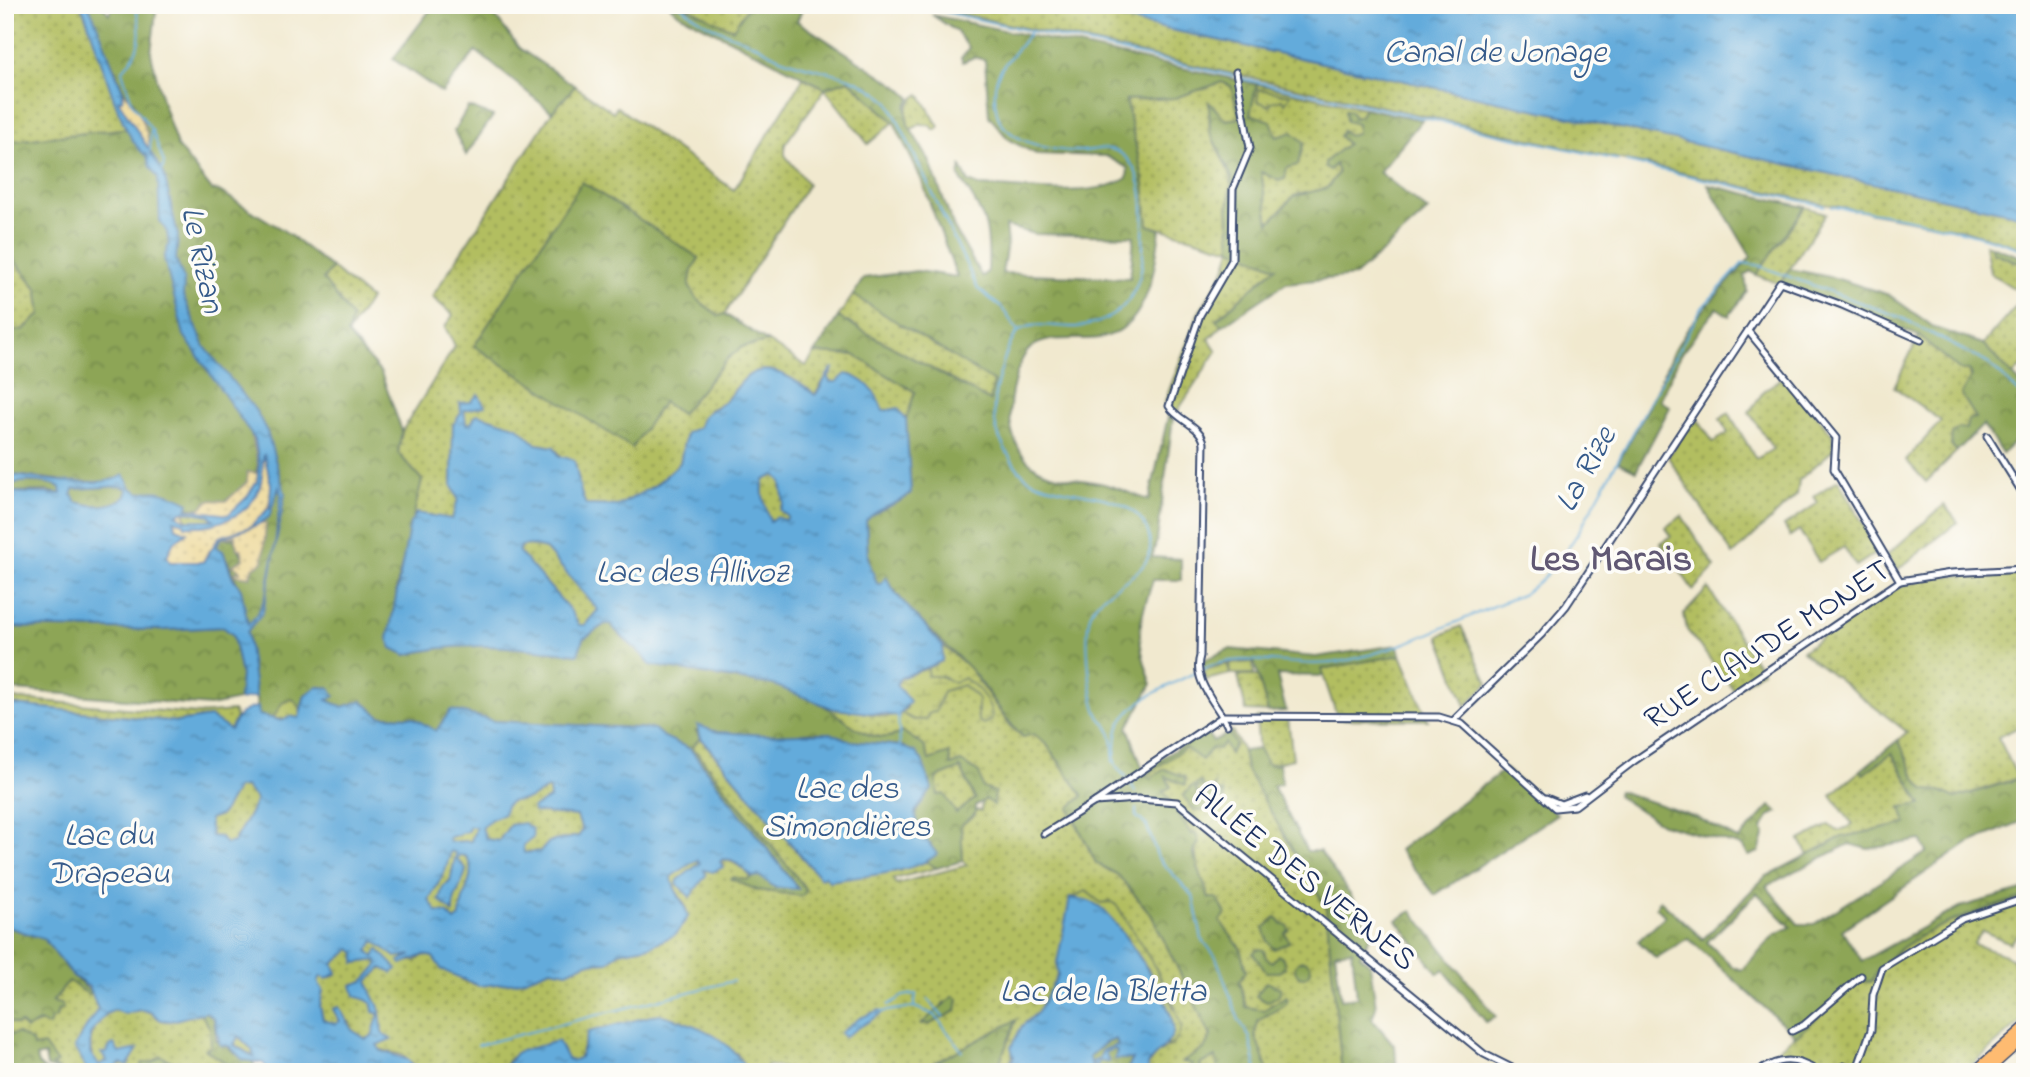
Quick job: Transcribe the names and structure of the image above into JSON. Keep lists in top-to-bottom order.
{
  "streets": {
    "street": ["RUE CLAUDE MONET", "ALLÉE DES VERNES"]
  },
  "districts": ["Les Marais"],
  "water": [
    "Canal de Jonage",
    "Le Rizan",
    "La Rize",
    "Lac des Allivoz",
    "Lac des Simondières",
    "Lac du Drapeau",
    "Lac de la Bletta"
  ]
}
